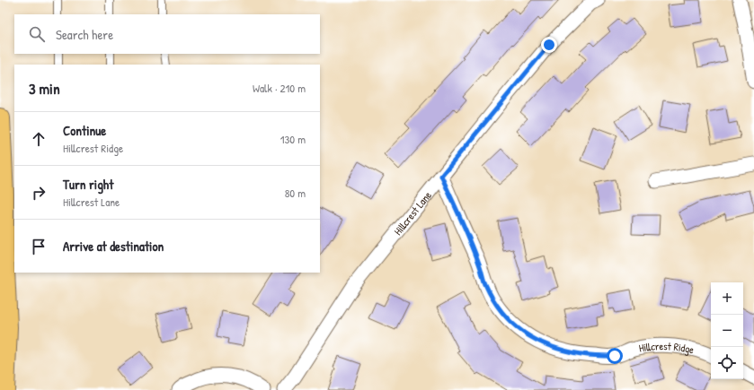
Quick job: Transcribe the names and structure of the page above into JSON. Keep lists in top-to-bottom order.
{
  "streets": {
    "street": ["Hillcrest Lane", "Hillcrest Ridge"]
  },
  "crossings": [
    ["Hillcrest Lane", "Hillcrest Ridge"]
  ],
  "page": {
    "search": "Search here",
    "heading": ["3 min", "Walk · 210 m"],
    "list": [
      ["Continue", "Hillcrest Ridge", "130 m"],
      ["Turn right", "Hillcrest Lane", "80 m"],
      "Arrive at destination"
    ],
    "map_buttons": ["+", "−"]
  }
}
